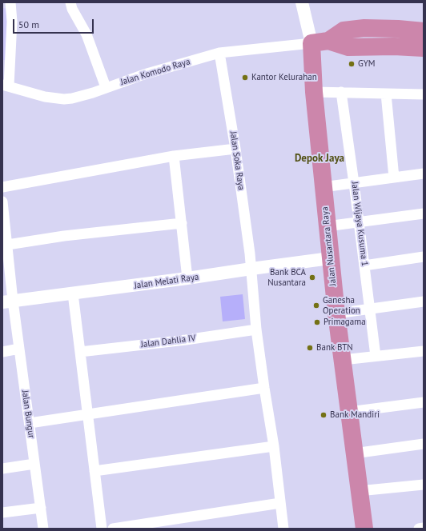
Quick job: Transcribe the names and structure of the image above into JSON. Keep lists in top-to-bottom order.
{
  "streets": {
    "highway": ["Jalan Nusantara Raya"],
    "street": [
      "Jalan Komodo Raya",
      "Jalan Soka Raya",
      "Jalan Wijaya Kusuma 1",
      "Jalan Melati Raya",
      "Jalan Dahlia IV",
      "Jalan Bungur"
    ]
  },
  "crossings": [
    ["Jalan Komodo Raya", "Jalan Soka Raya"],
    ["Jalan Komodo Raya", "Jalan Nusantara Raya"],
    ["Jalan Soka Raya", "Jalan Melati Raya"],
    ["Jalan Soka Raya", "Jalan Dahlia IV"],
    ["Jalan Nusantara Raya", "Jalan Melati Raya"],
    ["Jalan Melati Raya", "Jalan Bungur"]
  ],
  "districts": ["Depok Jaya"],
  "places": [
    "GYM",
    "Kantor Kelurahan",
    "Bank BCA Nusantara",
    "Ganesha Operation",
    "Primagama",
    "Bank BTN",
    "Bank Mandiri"
  ],
  "scale_bar": "50 m"
}
